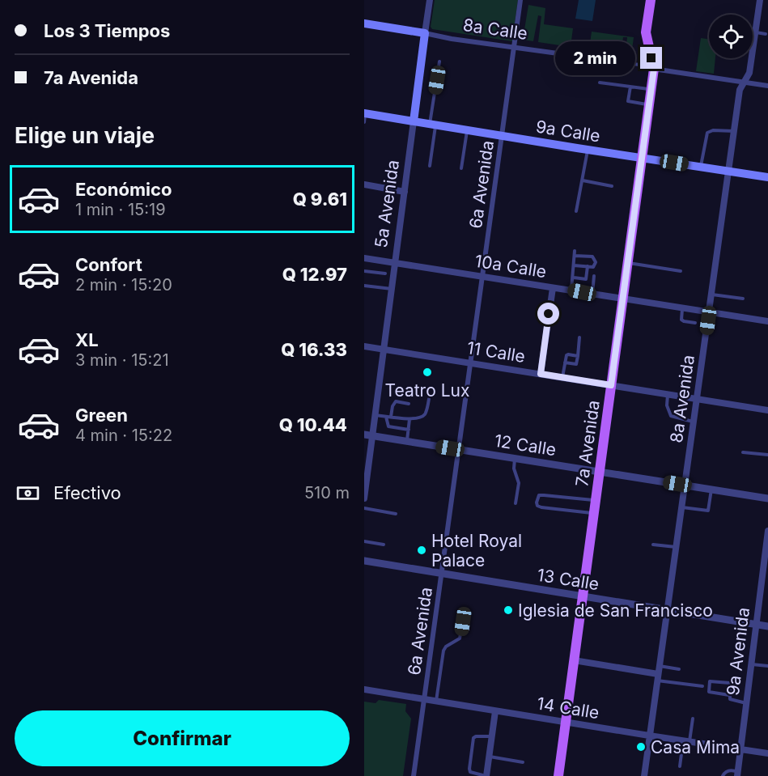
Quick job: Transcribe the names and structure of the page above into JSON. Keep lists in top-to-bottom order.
{
  "streets": {
    "main road": [
      "8a Calle",
      "9a Calle",
      "5a Avenida",
      "7a Avenida"
    ],
    "street": [
      "6a Avenida",
      "10a Calle",
      "11 Calle",
      "8a Avenida",
      "12 Calle",
      "13 Calle",
      "9a Avenida",
      "14 Calle"
    ]
  },
  "crossings": [
    ["8a Calle", "6a Avenida"],
    ["8a Calle", "5a Avenida"],
    ["8a Calle", "8a Avenida"],
    ["8a Calle", "7a Avenida"],
    ["9a Calle", "6a Avenida"],
    ["9a Calle", "5a Avenida"],
    ["9a Calle", "8a Avenida"],
    ["9a Calle", "7a Avenida"],
    ["6a Avenida", "10a Calle"],
    ["6a Avenida", "11 Calle"],
    ["6a Avenida", "12 Calle"],
    ["6a Avenida", "13 Calle"],
    ["6a Avenida", "14 Calle"],
    ["5a Avenida", "10a Calle"],
    ["5a Avenida", "11 Calle"],
    ["5a Avenida", "12 Calle"],
    ["10a Calle", "8a Avenida"],
    ["10a Calle", "7a Avenida"],
    ["11 Calle", "8a Avenida"],
    ["11 Calle", "7a Avenida"],
    ["8a Avenida", "12 Calle"],
    ["8a Avenida", "13 Calle"],
    ["8a Avenida", "14 Calle"],
    ["7a Avenida", "12 Calle"],
    ["7a Avenida", "13 Calle"],
    ["7a Avenida", "14 Calle"],
    ["13 Calle", "9a Avenida"],
    ["9a Avenida", "14 Calle"]
  ],
  "places": [
    "Teatro Lux",
    "Hotel Royal Palace",
    "Iglesia de San Francisco",
    "Casa Mima"
  ],
  "page": {
    "banner": ["Los 3 Tiempos", "7a Avenida"],
    "bubble": "2 min",
    "heading": "Elige un viaje",
    "list": [
      {
        "name": "Económico",
        "note": "1 min · 15:19",
        "value": "Q 9.61"
      },
      {
        "name": "Confort",
        "note": "2 min · 15:20",
        "value": "Q 12.97"
      },
      {
        "name": "XL",
        "note": "3 min · 15:21",
        "value": "Q 16.33"
      },
      {
        "name": "Green",
        "note": "4 min · 15:22",
        "value": "Q 10.44"
      }
    ],
    "pay": ["Efectivo", "510 m"],
    "buttons": "Confirmar"
  }
}
